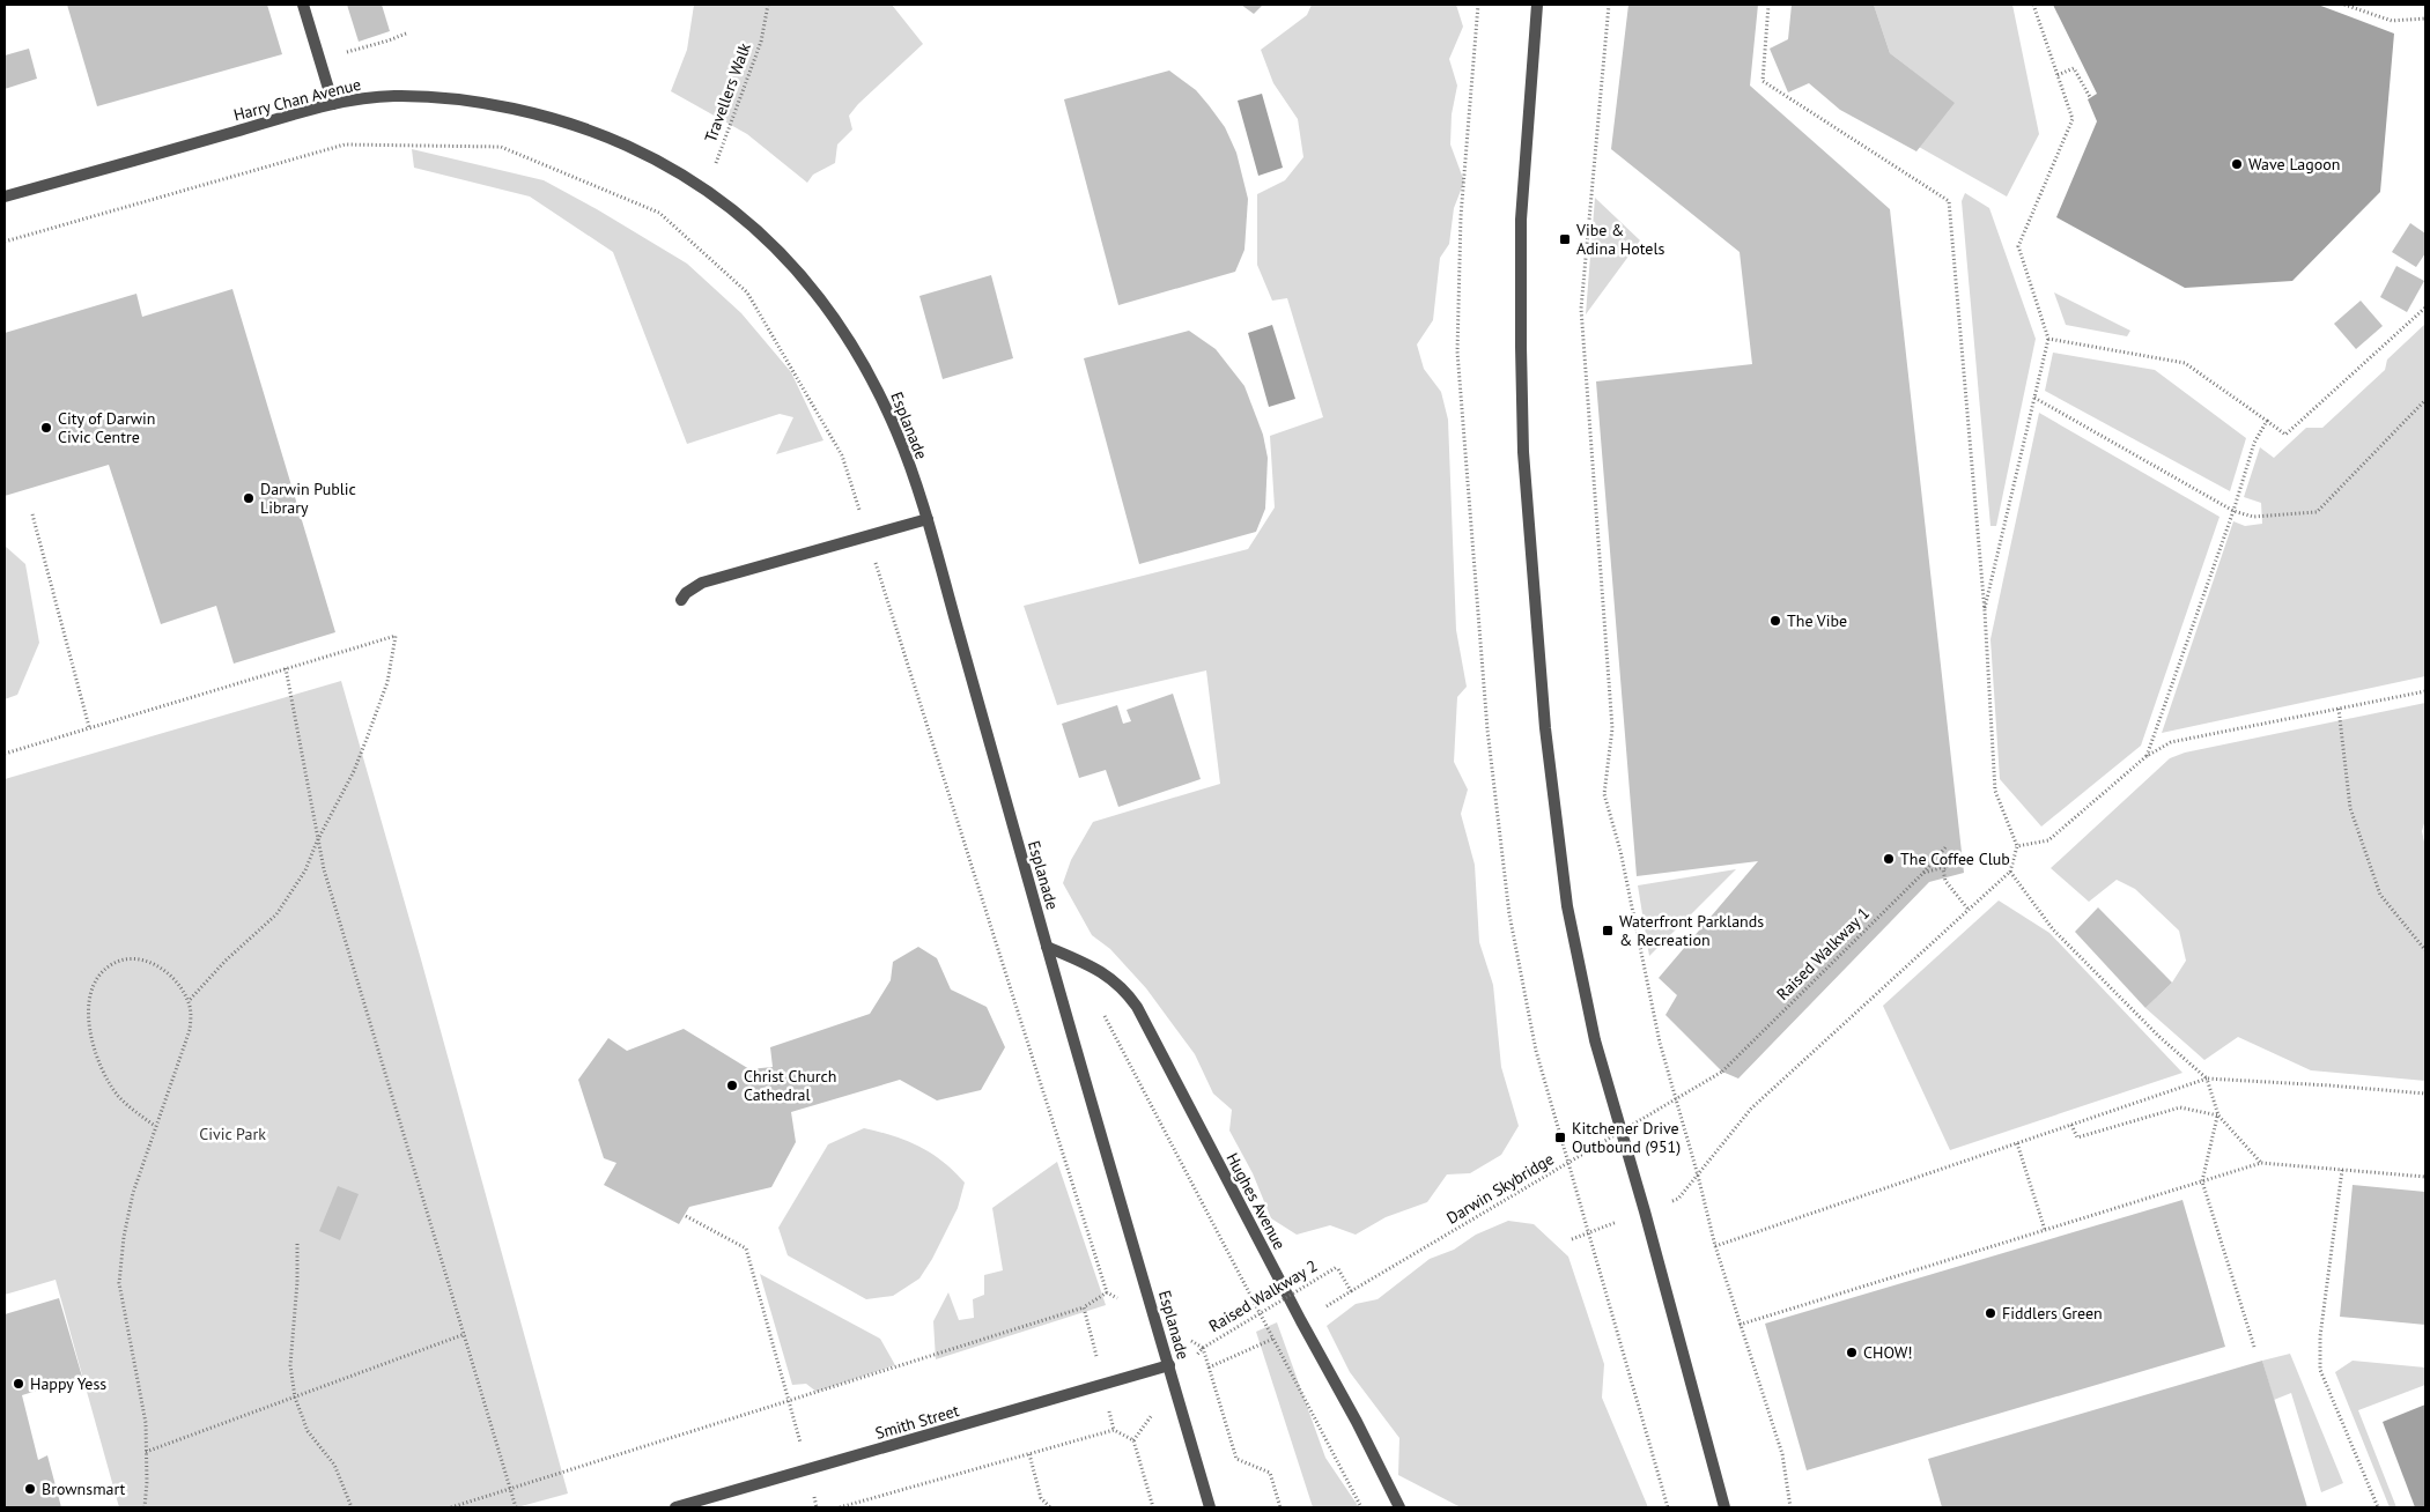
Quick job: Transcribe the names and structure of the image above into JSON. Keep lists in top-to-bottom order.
{
  "streets": {
    "street": [
      "Harry Chan Avenue",
      "Esplanade",
      "Hughes Avenue",
      "Smith Street"
    ],
    "path": [
      "Travellers Walk",
      "Raised Walkway 1",
      "Darwin Skybridge",
      "Raised Walkway 2"
    ]
  },
  "crossings": [
    ["Travellers Walk", "Harry Chan Avenue"],
    ["Harry Chan Avenue", "Esplanade"],
    ["Esplanade", "Hughes Avenue"],
    ["Esplanade", "Smith Street"],
    ["Raised Walkway 1", "Darwin Skybridge"],
    ["Darwin Skybridge", "Raised Walkway 2"]
  ],
  "parks": ["Civic Park"],
  "places": {
    "other": [
      "Wave Lagoon",
      "City of Darwin Civic Centre",
      "Darwin Public Library",
      "The Vibe",
      "The Coffee Club",
      "Christ Church Cathedral",
      "Fiddlers Green",
      "CHOW!",
      "Happy Yess",
      "Brownsmart"
    ],
    "transit": ["Vibe & Adina Hotels", "Waterfront Parklands & Recreation", "Kitchener Drive Outbound (951)"]
  }
}
